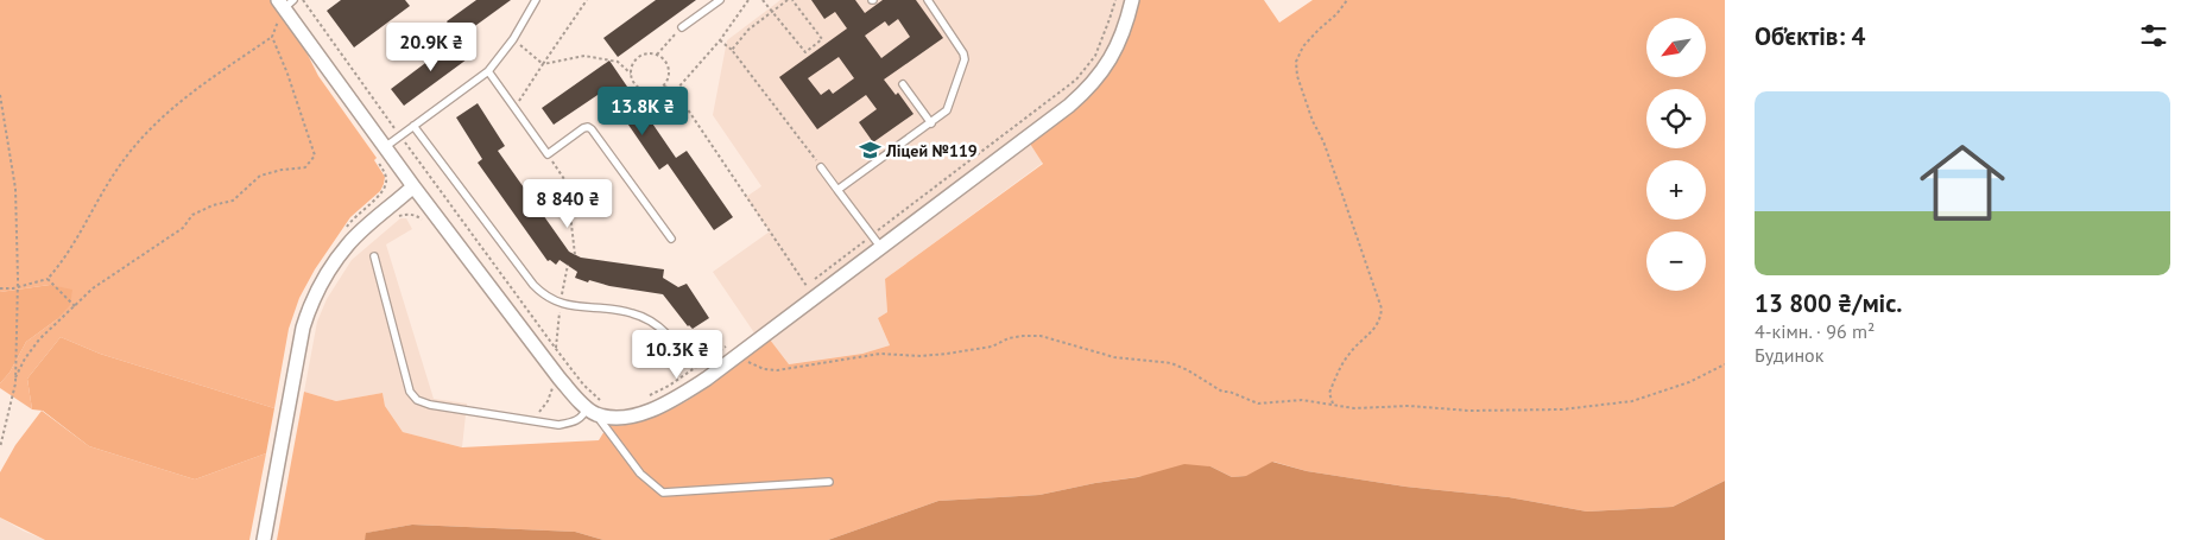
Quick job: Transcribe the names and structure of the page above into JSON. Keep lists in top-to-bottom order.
{
  "places": {
    "school or university": ["Ліцей №119"]
  },
  "north": "bottom left",
  "page": {
    "heading": "Об’єктів: 4",
    "map_buttons": ["+", "−"],
    "price": [
      "20.9K ₴",
      "13.8K ₴",
      "8 840 ₴",
      "10.3K ₴"
    ],
    "list": [
      {
        "name": "13 800 ₴/міс.",
        "note": "4-кімн. · 96 m² · Будинок"
      }
    ]
  }
}
